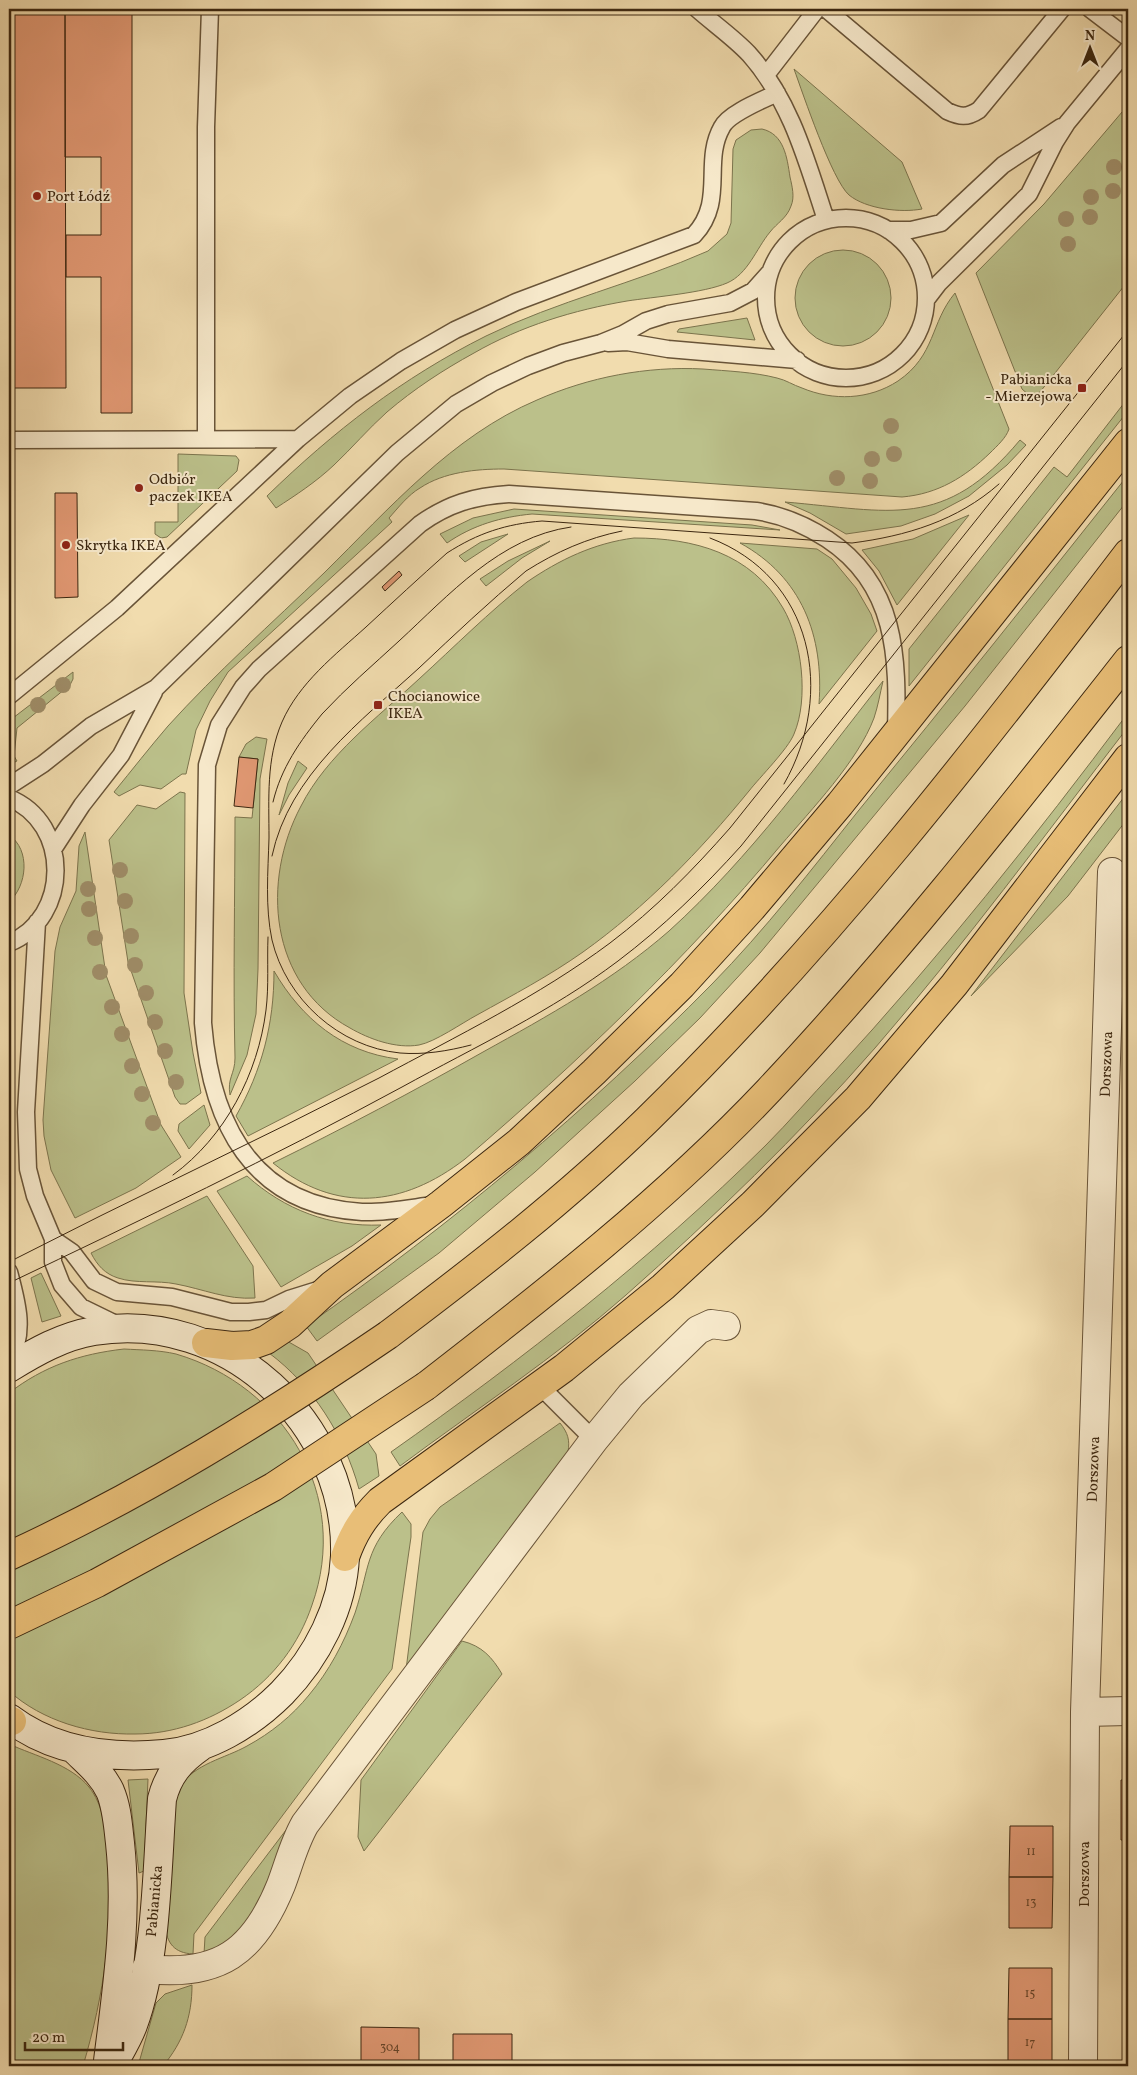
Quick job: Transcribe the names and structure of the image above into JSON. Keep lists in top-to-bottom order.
{
  "streets": {
    "street": ["Dorszowa", "Pabianicka"]
  },
  "places": {
    "other": ["Port Łódź", "Odbiór paczek IKEA", "Skrytka IKEA"],
    "transit": ["Pabianicka - Mierzejowa", "Chocianowice IKEA"]
  },
  "house_numbers": [
    "11",
    "13",
    "15",
    "17",
    "304"
  ],
  "scale_bar": "20 m",
  "north": "top"
}
